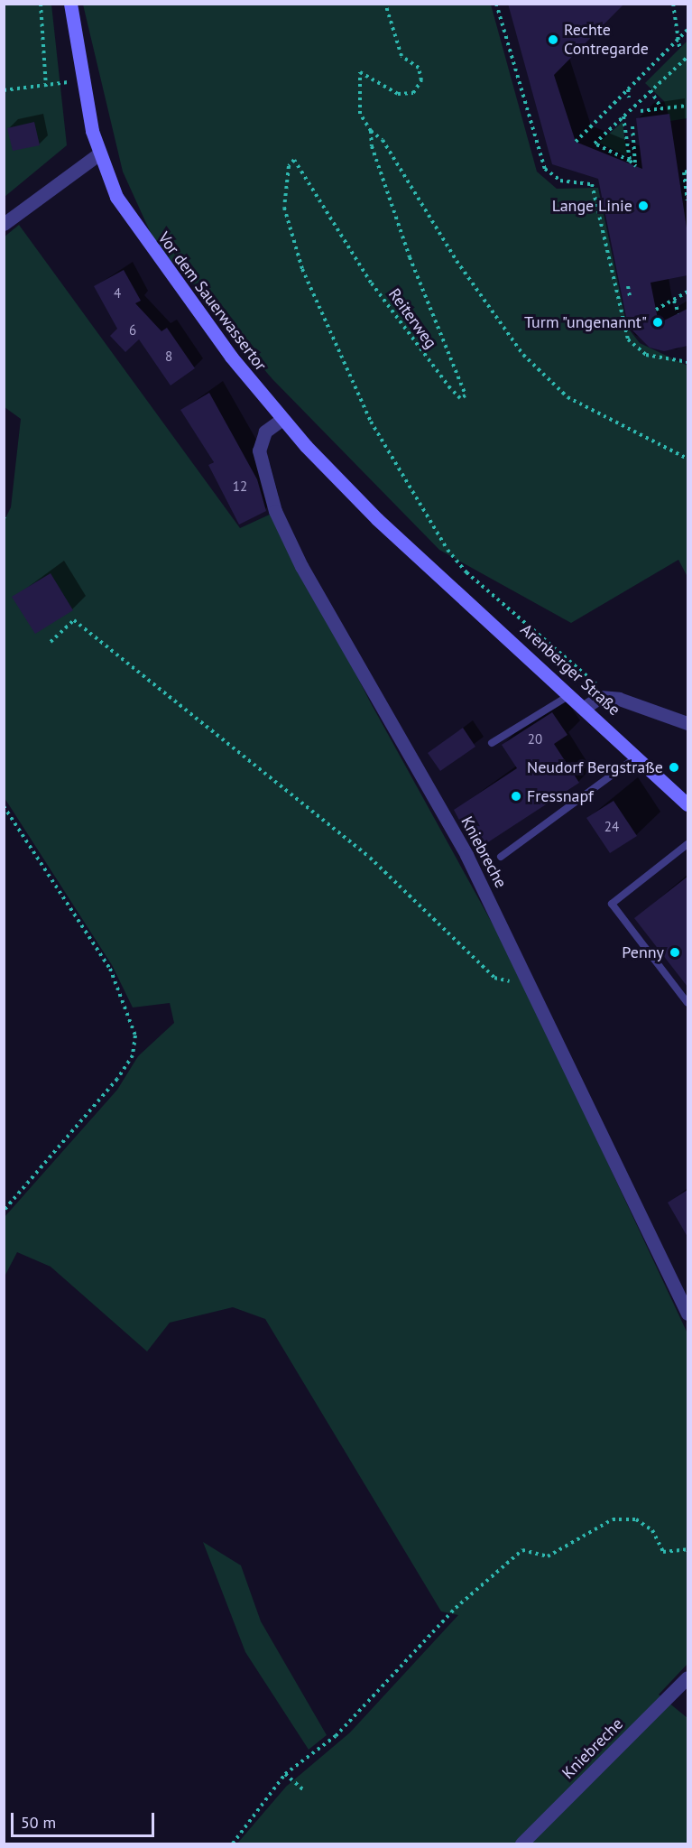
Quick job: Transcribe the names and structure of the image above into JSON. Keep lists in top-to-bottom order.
{
  "streets": {
    "main road": ["Vor dem Sauerwassertor", "Arenberger Straße"],
    "street": ["Kniebreche"],
    "path": ["Reiterweg"]
  },
  "crossings": [
    ["Vor dem Sauerwassertor", "Arenberger Straße"],
    ["Vor dem Sauerwassertor", "Kniebreche"]
  ],
  "places": [
    "Rechte Contregarde",
    "Lange Linie",
    "Turm \"ungenannt\"",
    "Neudorf Bergstraße",
    "Fressnapf",
    "Penny"
  ],
  "house_numbers": [
    "4",
    "6",
    "8",
    "12",
    "20",
    "24"
  ],
  "scale_bar": "50 m"
}
